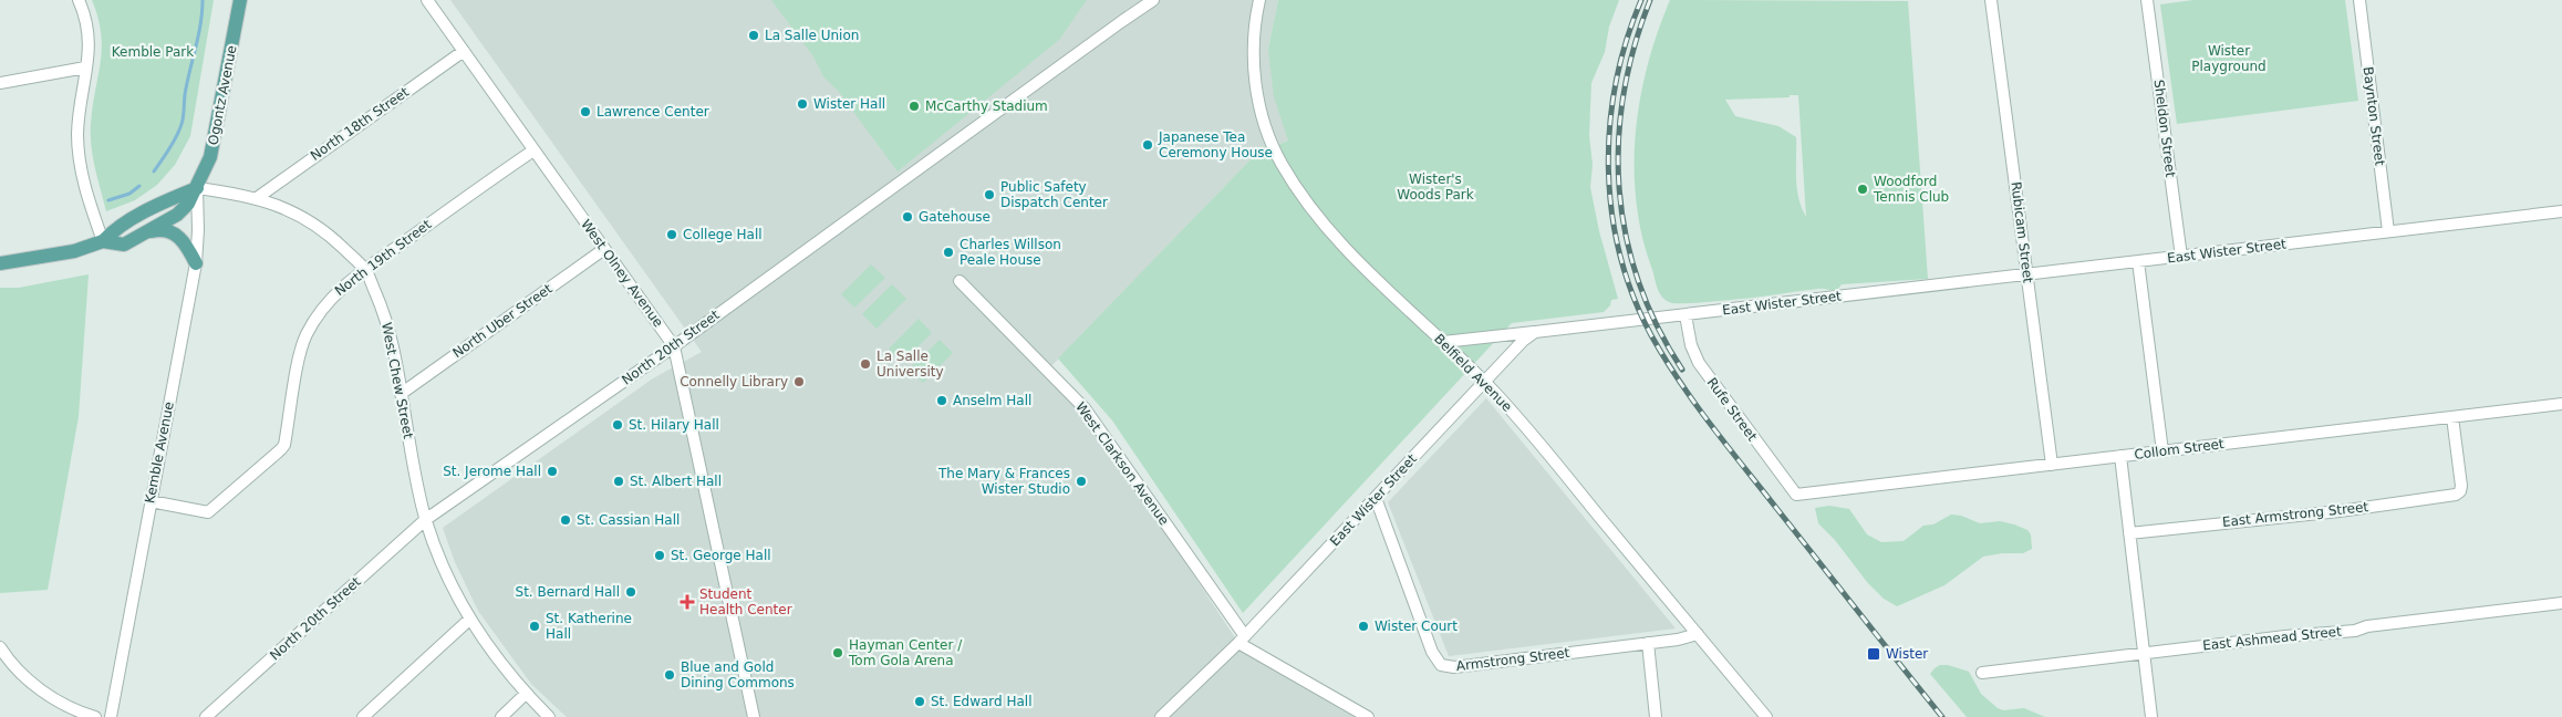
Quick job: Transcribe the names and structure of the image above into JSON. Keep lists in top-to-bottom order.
{
  "streets": {
    "main road": ["Ogontz Avenue"],
    "street": [
      "Baynton Street",
      "North 18th Street",
      "Sheldon Street",
      "Rubicam Street",
      "East Wister Street",
      "North 19th Street",
      "West Olney Avenue",
      "North Uber Street",
      "North 20th Street",
      "Belfield Avenue",
      "West Chew Street",
      "Rufe Street",
      "Collom Street",
      "Kemble Avenue",
      "West Clarkson Avenue",
      "East Armstrong Street",
      "East Ashmead Street",
      "Armstrong Street"
    ]
  },
  "crossings": [
    ["Ogontz Avenue", "West Chew Street"],
    ["Ogontz Avenue", "Kemble Avenue"],
    ["Baynton Street", "East Wister Street"],
    ["North 18th Street", "West Olney Avenue"],
    ["North 18th Street", "West Chew Street"],
    ["Sheldon Street", "East Wister Street"],
    ["Rubicam Street", "East Wister Street"],
    ["Rubicam Street", "Collom Street"],
    ["East Wister Street", "Belfield Avenue"],
    ["East Wister Street", "Rufe Street"],
    ["East Wister Street", "West Clarkson Avenue"],
    ["East Wister Street", "Armstrong Street"],
    ["North 19th Street", "West Olney Avenue"],
    ["North 19th Street", "West Chew Street"],
    ["North 19th Street", "Kemble Avenue"],
    ["West Olney Avenue", "North Uber Street"],
    ["West Olney Avenue", "North 20th Street"],
    ["North Uber Street", "West Chew Street"],
    ["North 20th Street", "West Chew Street"],
    ["Belfield Avenue", "Armstrong Street"],
    ["West Chew Street", "Kemble Avenue"],
    ["Rufe Street", "Collom Street"],
    ["Collom Street", "East Armstrong Street"]
  ],
  "parks": ["Wister Playground", "Kemble Park", "Wister's Woods Park"],
  "places": {
    "other": [
      "La Salle Union",
      "Wister Hall",
      "McCarthy Stadium",
      "Lawrence Center",
      "Japanese Tea Ceremony House",
      "Woodford Tennis Club",
      "Public Safety Dispatch Center",
      "Gatehouse",
      "College Hall",
      "Charles Willson Peale House",
      "La Salle University",
      "Connelly Library",
      "Anselm Hall",
      "St. Hilary Hall",
      "St. Jerome Hall",
      "St. Albert Hall",
      "The Mary & Frances Wister Studio",
      "St. Cassian Hall",
      "St. George Hall",
      "St. Bernard Hall",
      "St. Katherine Hall",
      "Wister Court",
      "Hayman Center / Tom Gola Arena",
      "Blue and Gold Dining Commons",
      "St. Edward Hall"
    ],
    "health": ["Student Health Center"],
    "transit": ["Wister"]
  }
}
